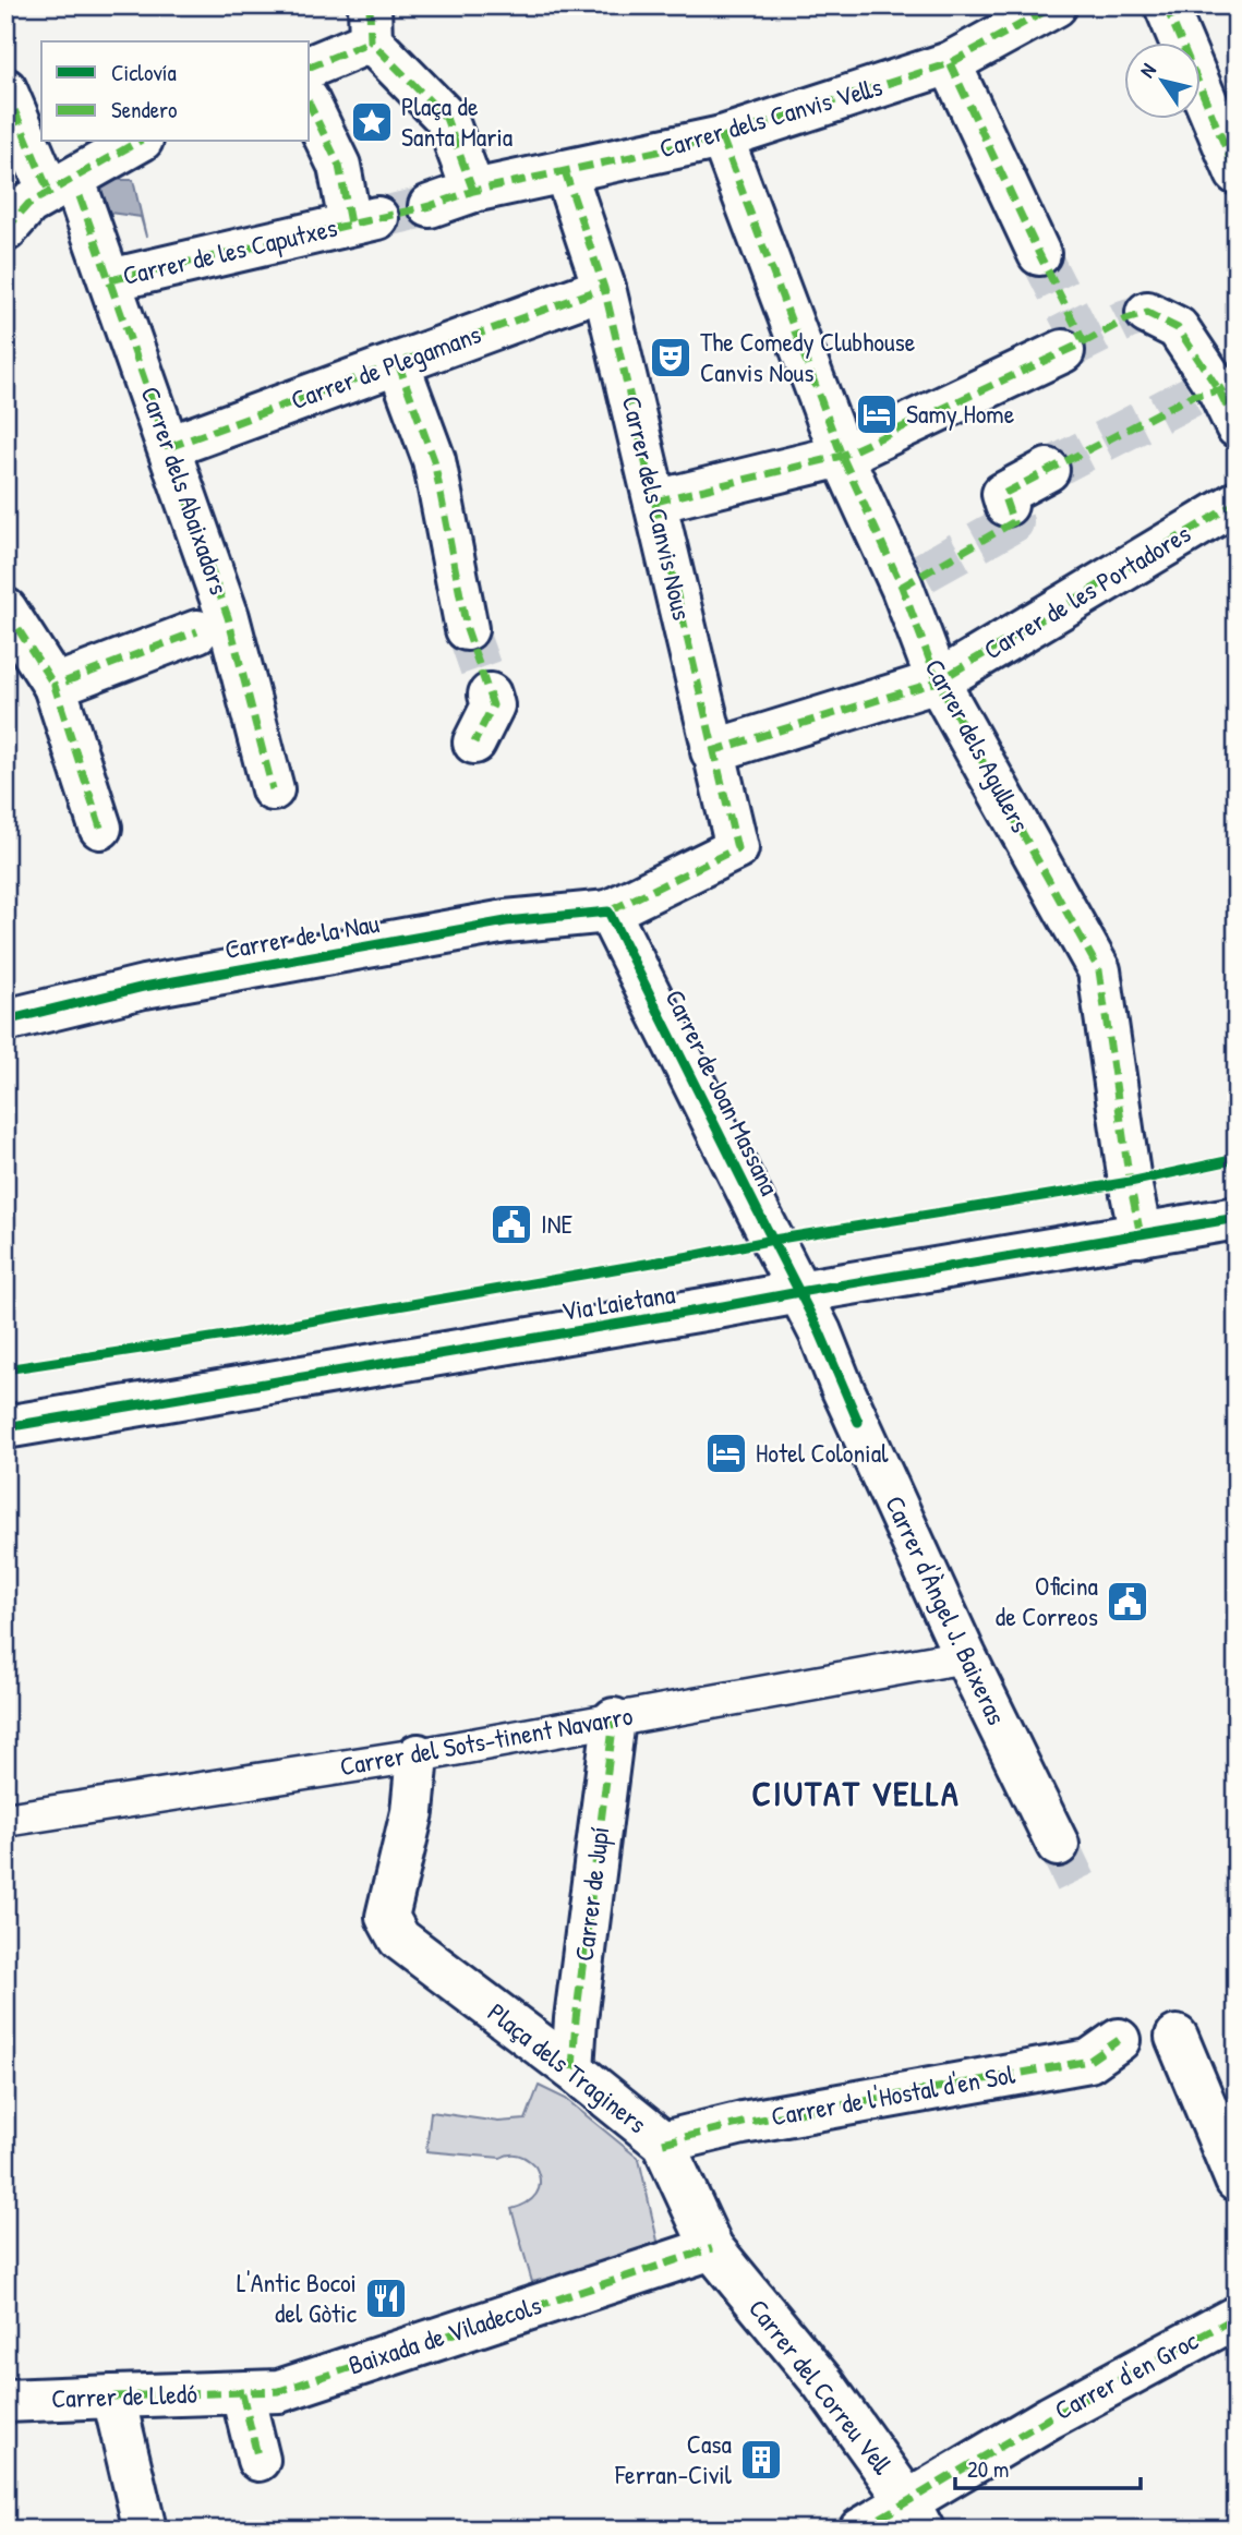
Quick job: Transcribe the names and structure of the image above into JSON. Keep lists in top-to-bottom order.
{
  "streets": {
    "street": [
      "Carrer dels Canvis Vells",
      "Carrer de les Caputxes",
      "Carrer de Plegamans",
      "Carrer dels Abaixadors",
      "Carrer dels Canvis Nous",
      "Carrer de les Portadores",
      "Carrer dels Agullers",
      "Carrer de la Nau",
      "Carrer de Joan Massana",
      "Via Laietana",
      "Carrer d'Àngel J. Baixeras",
      "Carrer de Jupí",
      "Plaça dels Traginers",
      "Carrer de l'Hostal d'en Sol",
      "Baixada de Viladecols",
      "Carrer d'en Groc",
      "Carrer del Correu Vell",
      "Carrer de Lledó"
    ],
    "lane": ["Carrer del Sots-tinent Navarro"]
  },
  "crossings": [
    ["Carrer dels Canvis Vells", "Carrer dels Canvis Nous"],
    ["Carrer dels Canvis Vells", "Carrer dels Agullers"],
    ["Carrer de les Caputxes", "Carrer dels Abaixadors"],
    ["Carrer de Plegamans", "Carrer dels Abaixadors"],
    ["Carrer de Plegamans", "Carrer dels Canvis Nous"],
    ["Carrer dels Canvis Nous", "Carrer de les Portadores"],
    ["Carrer dels Canvis Nous", "Carrer de la Nau"],
    ["Carrer de les Portadores", "Carrer dels Agullers"],
    ["Carrer dels Agullers", "Via Laietana"],
    ["Carrer de la Nau", "Carrer de Joan Massana"],
    ["Carrer de Joan Massana", "Via Laietana"],
    ["Carrer de Joan Massana", "Carrer d'Àngel J. Baixeras"],
    ["Via Laietana", "Carrer d'Àngel J. Baixeras"],
    ["Carrer d'Àngel J. Baixeras", "Carrer del Sots-tinent Navarro"],
    ["Carrer del Sots-tinent Navarro", "Carrer de Jupí"],
    ["Carrer del Sots-tinent Navarro", "Plaça dels Traginers"],
    ["Carrer de Jupí", "Plaça dels Traginers"],
    ["Plaça dels Traginers", "Carrer de l'Hostal d'en Sol"],
    ["Plaça dels Traginers", "Baixada de Viladecols"],
    ["Plaça dels Traginers", "Carrer del Correu Vell"],
    ["Baixada de Viladecols", "Carrer del Correu Vell"],
    ["Baixada de Viladecols", "Carrer de Lledó"],
    ["Carrer d'en Groc", "Carrer del Correu Vell"]
  ],
  "districts": ["CIUTAT VELLA"],
  "places": {
    "place": ["Plaça de Santa Maria"],
    "theatre": ["The Comedy Clubhouse Canvis Nous"],
    "hotel": ["Samy Home", "Hotel Colonial"],
    "public building": ["INE", "Oficina de Correos"],
    "restaurant": ["L'Antic Bocoi del Gòtic"],
    "building": ["Casa Ferran-Civil"]
  },
  "legend": ["Ciclovía", "Sendero"],
  "scale_bar": "20 m",
  "north": "top left"
}
